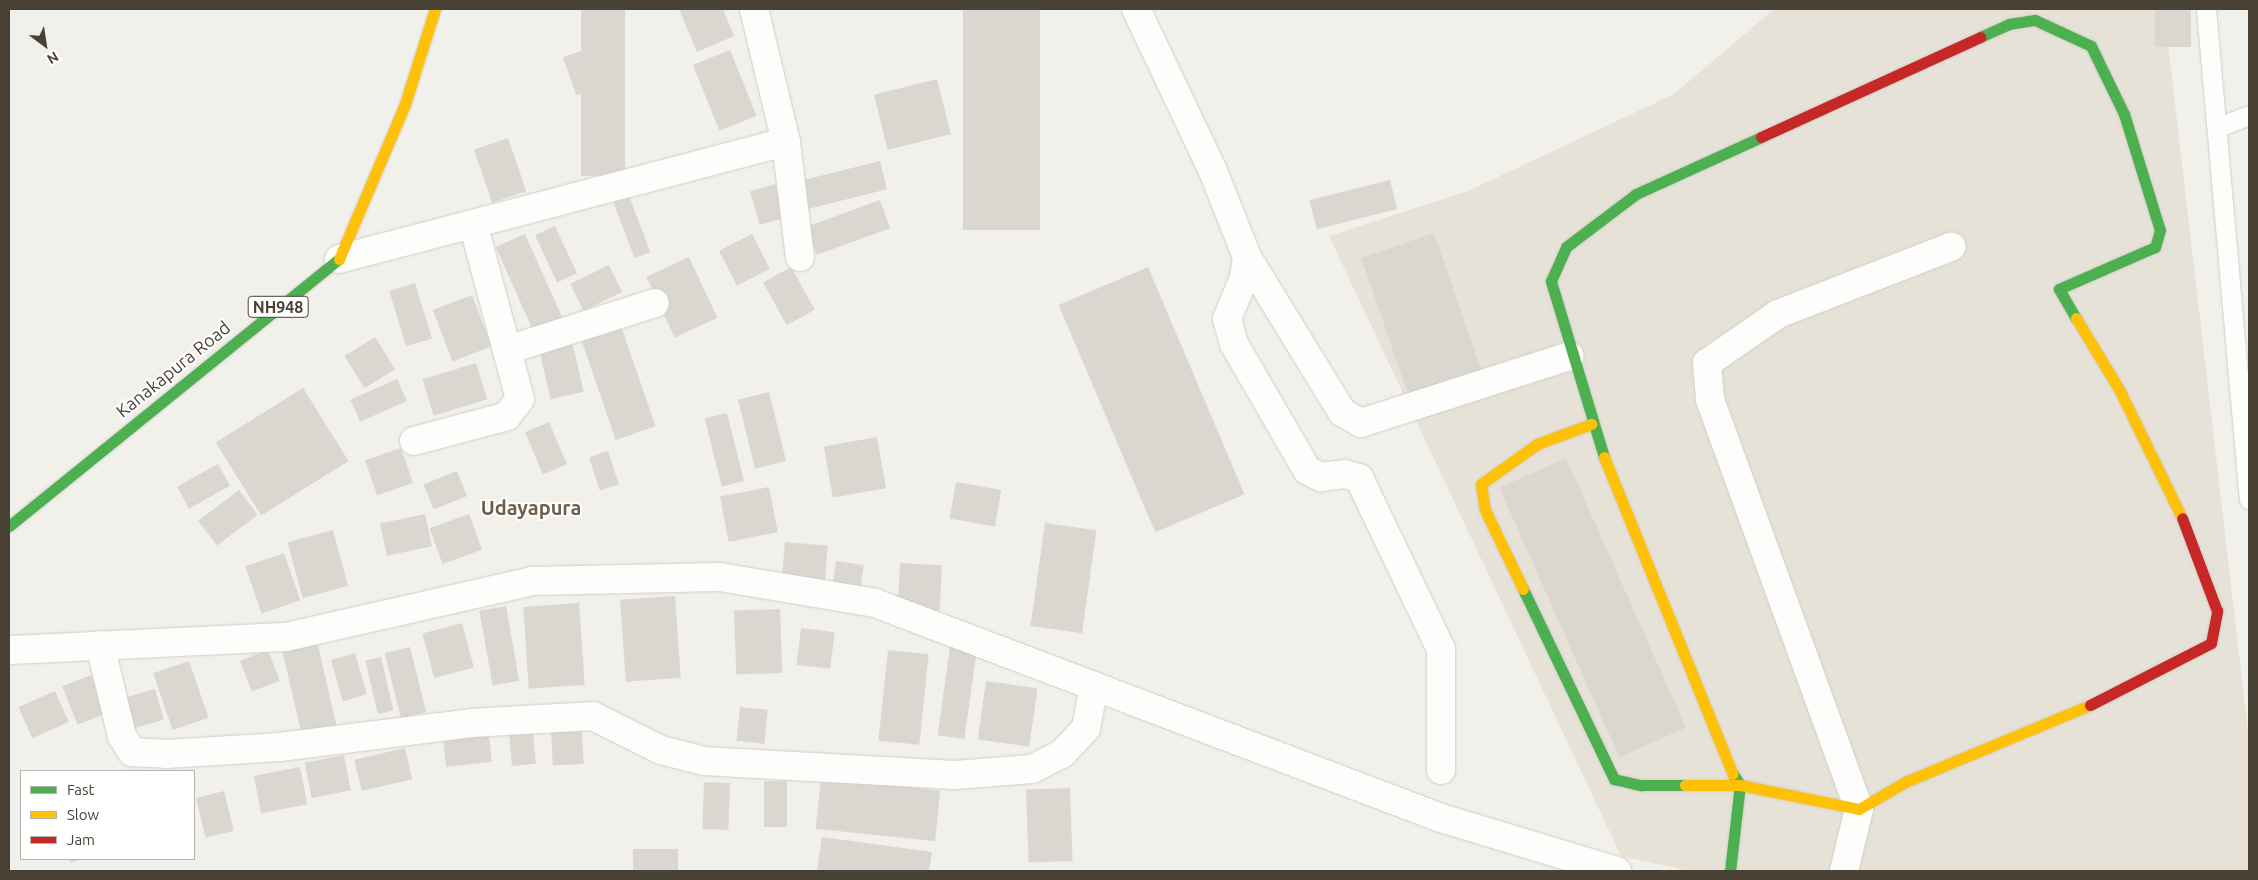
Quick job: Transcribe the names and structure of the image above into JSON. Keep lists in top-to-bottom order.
{
  "streets": {
    "main road": ["NH948", "Kanakapura Road"]
  },
  "districts": ["Udayapura"],
  "legend": ["Fast", "Slow", "Jam"],
  "north": "bottom right"
}
